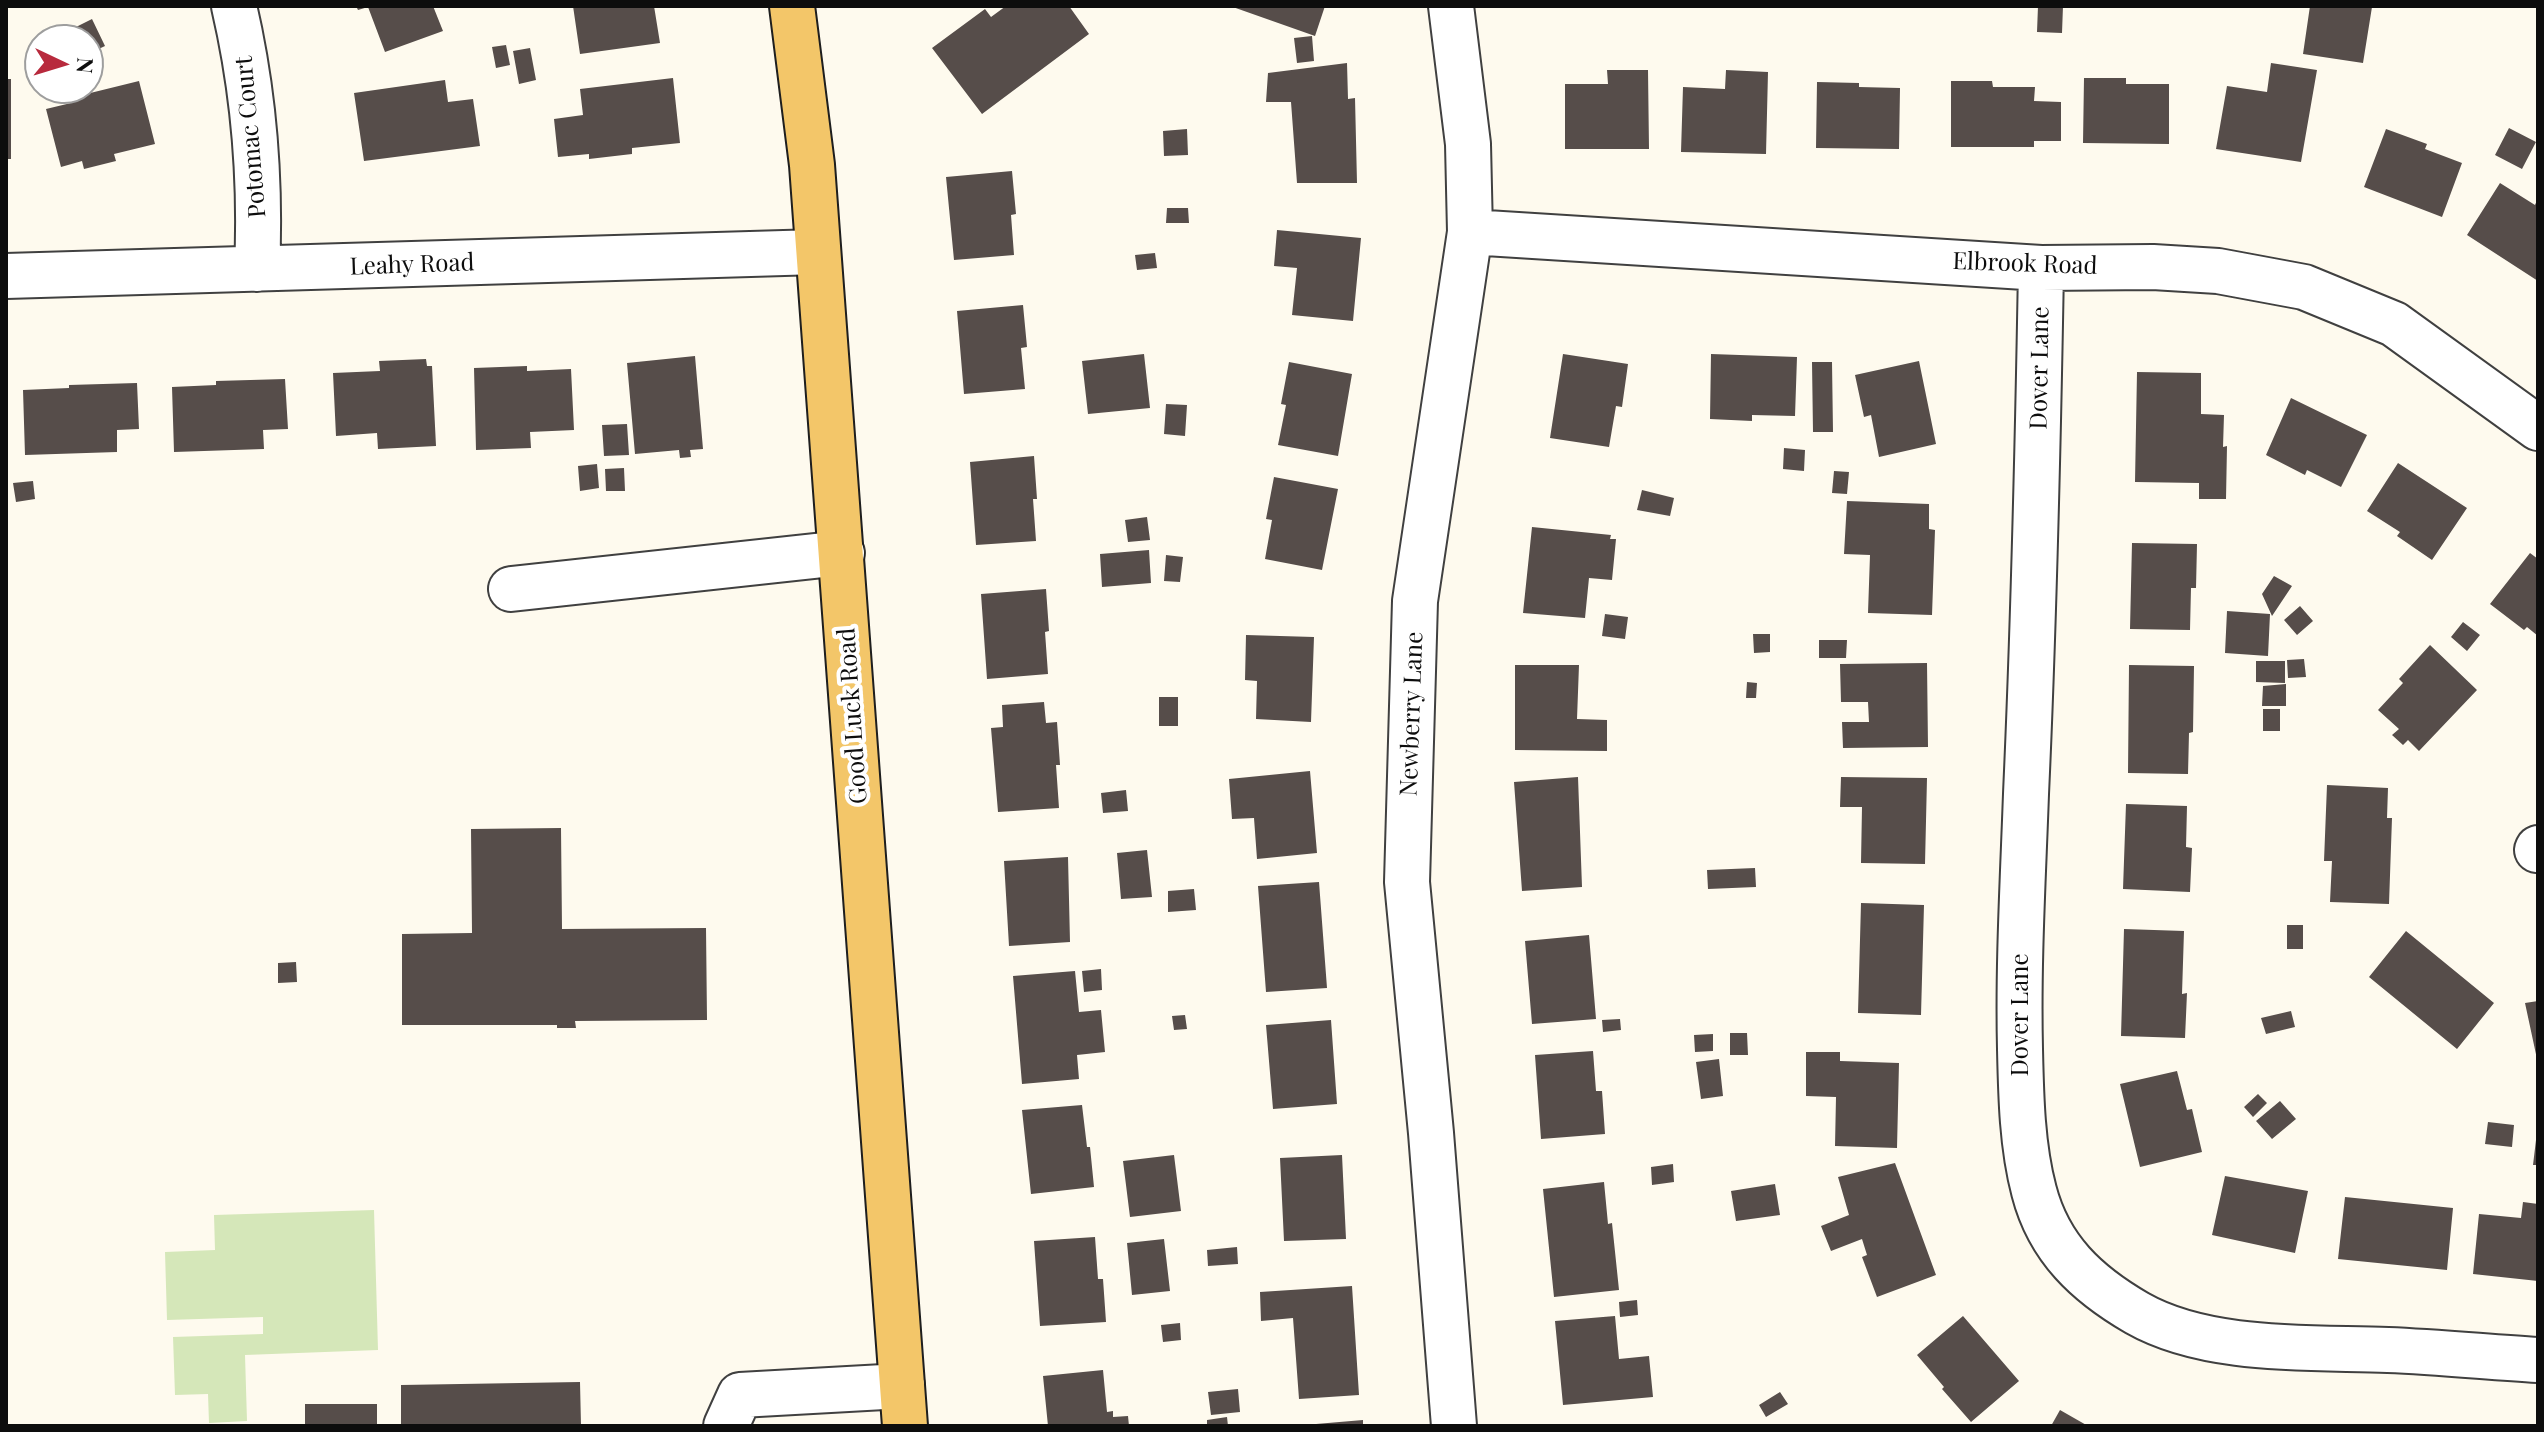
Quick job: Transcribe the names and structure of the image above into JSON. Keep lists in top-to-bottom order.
{
  "streets": {
    "main road": ["Good Luck Road"],
    "street": [
      "Potomac Court",
      "Elbrook Road",
      "Leahy Road",
      "Dover Lane",
      "Newberry Lane"
    ]
  },
  "crossings": [
    ["Potomac Court", "Leahy Road"],
    ["Elbrook Road", "Dover Lane"],
    ["Elbrook Road", "Newberry Lane"],
    ["Leahy Road", "Good Luck Road"]
  ],
  "north": "right"
}
